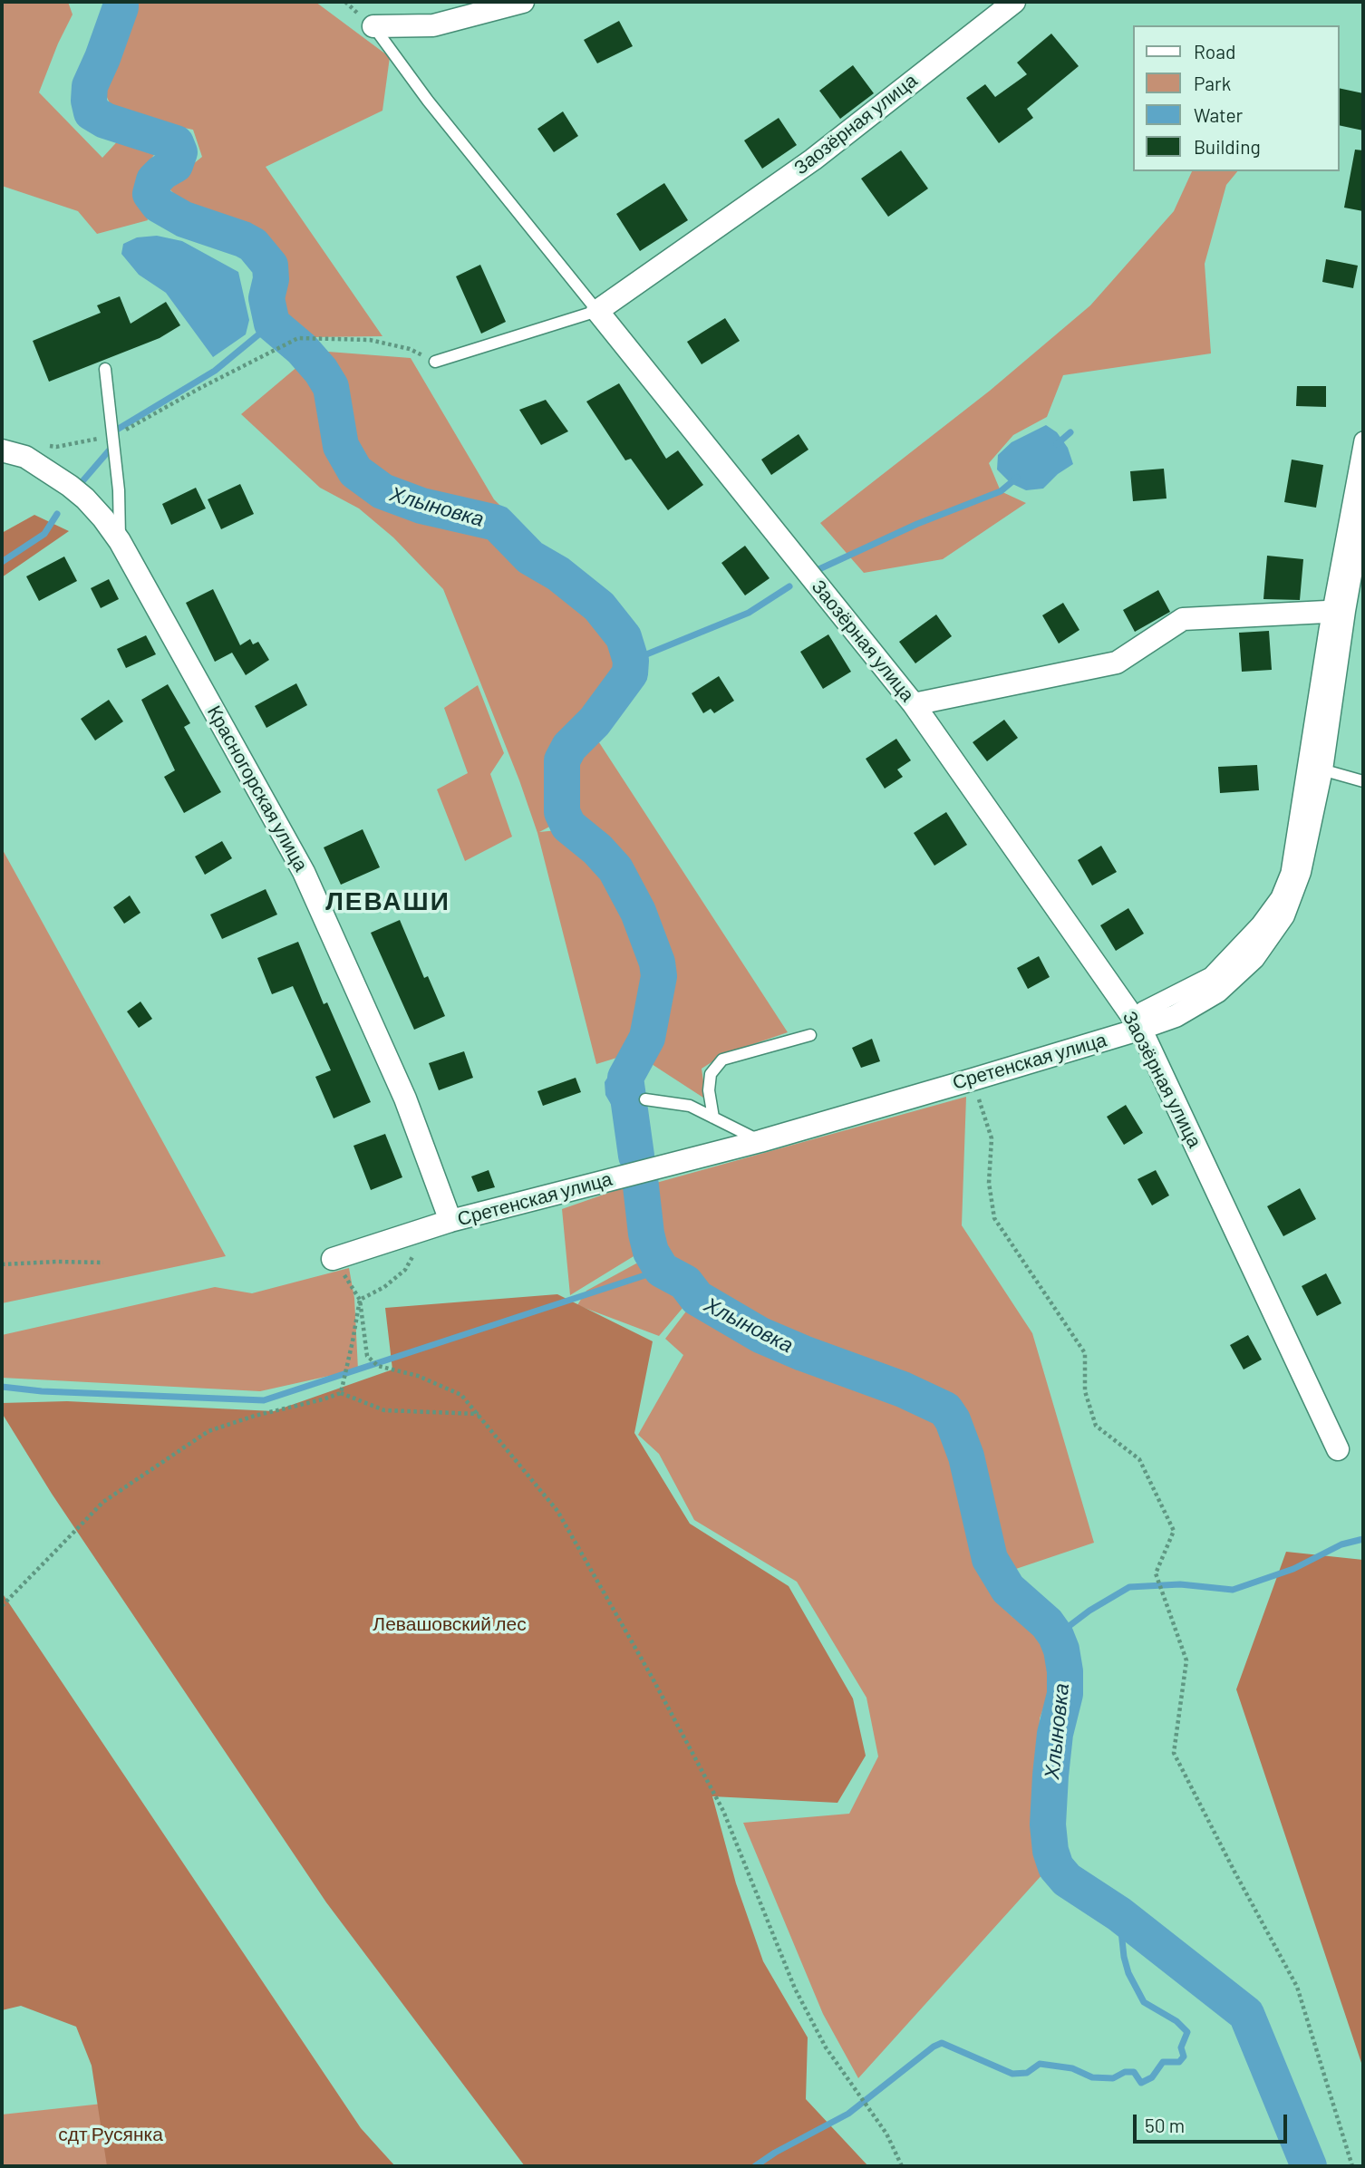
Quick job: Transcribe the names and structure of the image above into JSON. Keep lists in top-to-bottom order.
{
  "streets": {
    "street": ["Заозёрная улица", "Красногорская улица", "Сретенская улица"]
  },
  "crossings": [
    ["Заозёрная улица", "Сретенская улица"],
    ["Красногорская улица", "Сретенская улица"]
  ],
  "districts": ["ЛЕВАШИ"],
  "water": ["Хлыновка"],
  "parks": ["Левашовский лес", "сдт Русянка"],
  "legend": [
    "Road",
    "Park",
    "Water",
    "Building"
  ],
  "scale_bar": "50 m"
}
